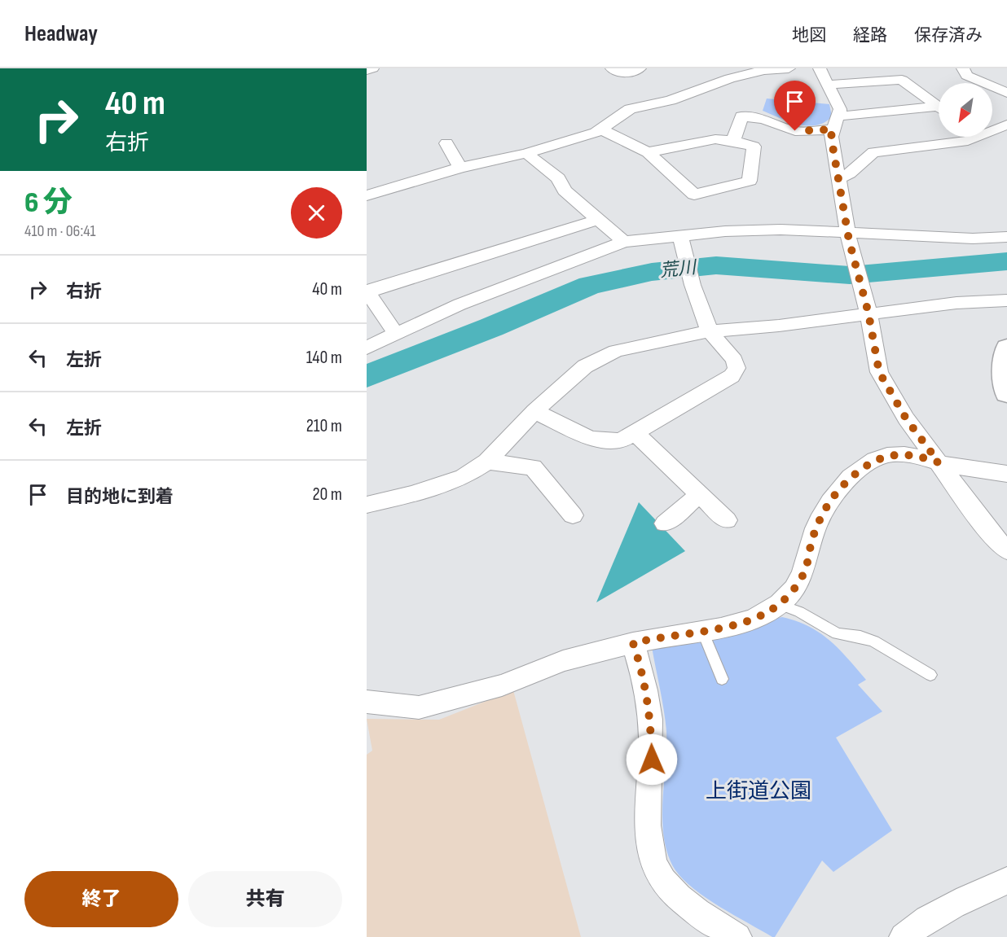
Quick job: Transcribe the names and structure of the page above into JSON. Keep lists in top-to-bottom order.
{
  "water": ["荒川"],
  "parks": ["上街道公園"],
  "north": "bottom left",
  "page": {
    "header": "Headway",
    "nav": ["地図", "経路", "保存済み"],
    "turn": ["40 m", "右折"],
    "heading": ["6 分", "410 m · 06:41"],
    "list": [
      {
        "name": "右折",
        "value": "40 m"
      },
      {
        "name": "左折",
        "value": "140 m"
      },
      {
        "name": "左折",
        "value": "210 m"
      },
      {
        "name": "目的地に到着",
        "value": "20 m"
      }
    ],
    "buttons": ["終了", "共有"]
  }
}
